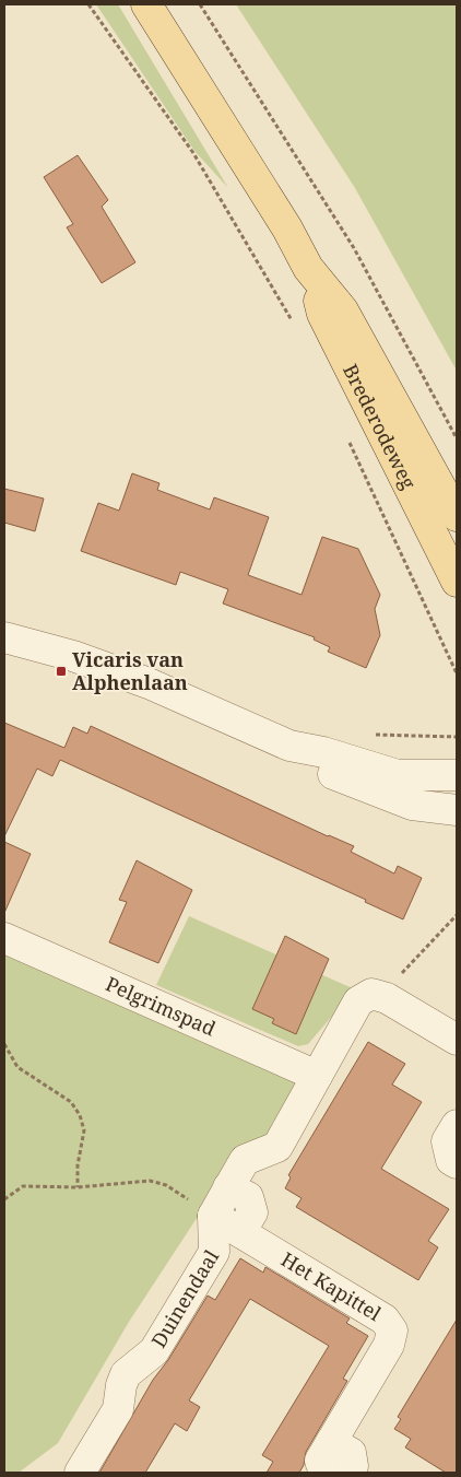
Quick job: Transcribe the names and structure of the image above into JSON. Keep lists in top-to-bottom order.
{
  "streets": {
    "main road": ["Brederodeweg"],
    "street": ["Pelgrimspad", "Het Kapittel", "Duinendaal"]
  },
  "crossings": [
    ["Het Kapittel", "Duinendaal"]
  ],
  "places": {
    "transit": ["Vicaris van Alphenlaan"]
  }
}
